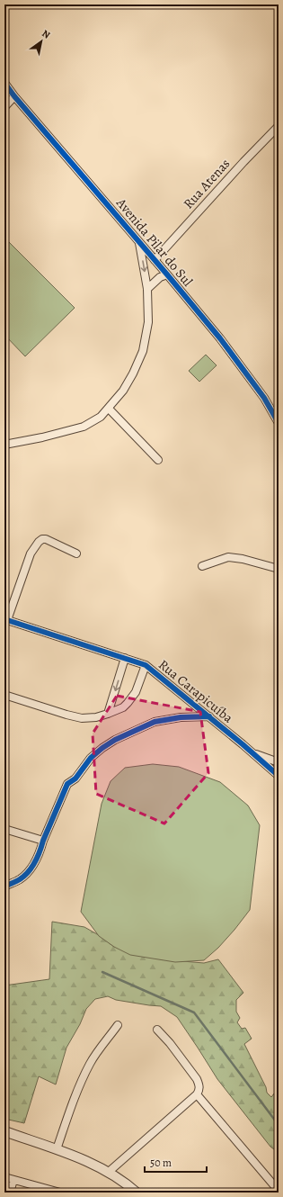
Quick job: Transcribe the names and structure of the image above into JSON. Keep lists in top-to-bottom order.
{
  "streets": {
    "street": ["Rua Atenas", "Avenida Pilar do Sul", "Rua Carapicuíba"]
  },
  "crossings": [
    ["Rua Atenas", "Avenida Pilar do Sul"]
  ],
  "scale_bar": "50 m",
  "north": "top right"
}
